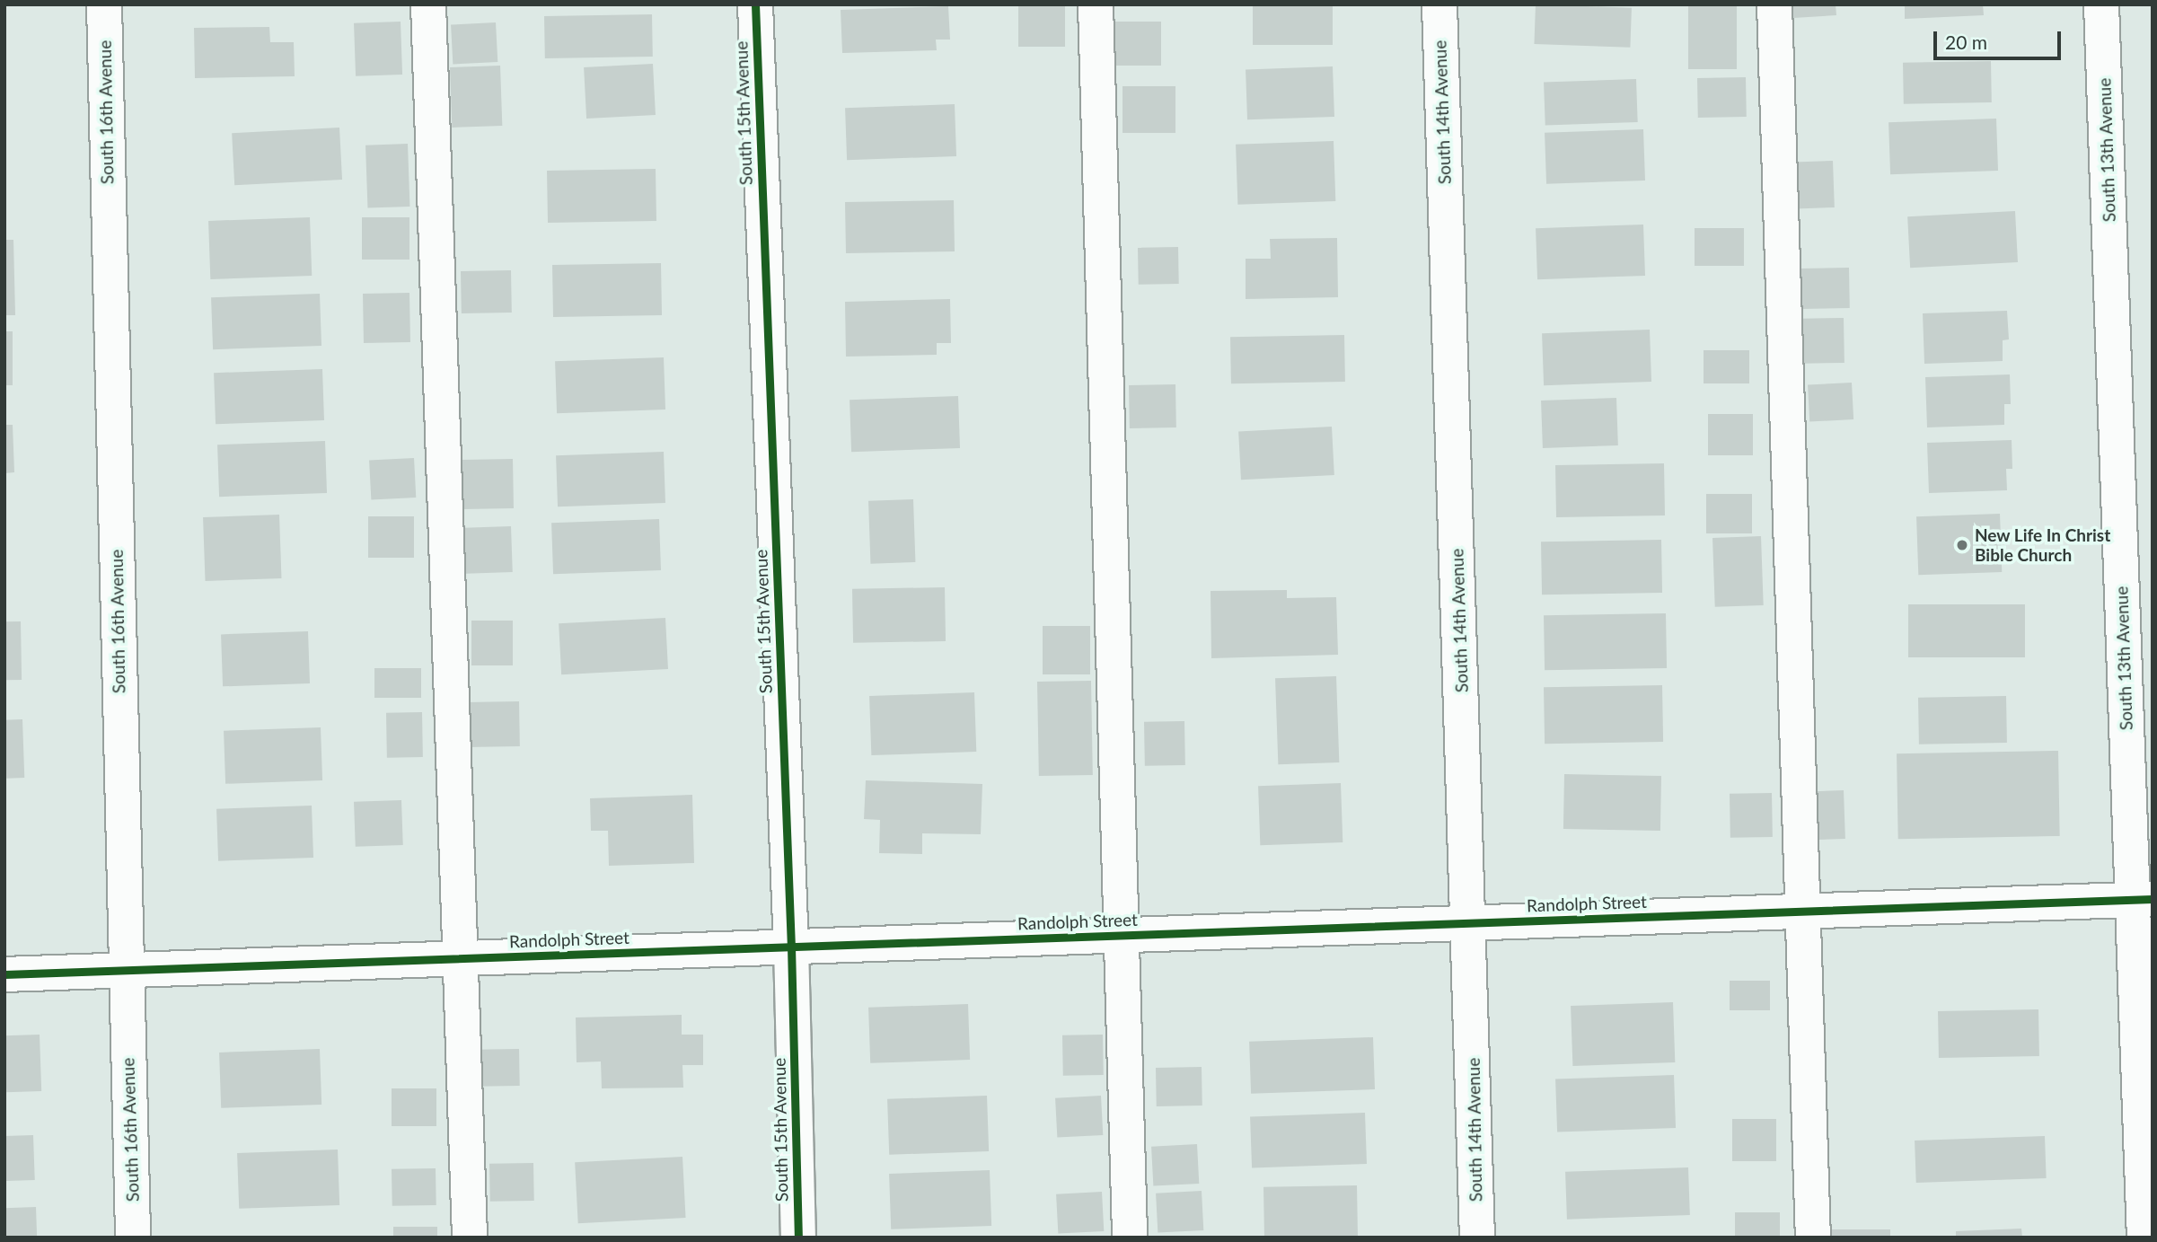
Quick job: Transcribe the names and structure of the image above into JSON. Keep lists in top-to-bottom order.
{
  "streets": {
    "street": [
      "South 16th Avenue",
      "South 14th Avenue",
      "South 15th Avenue",
      "South 13th Avenue",
      "Randolph Street"
    ]
  },
  "crossings": [
    ["South 16th Avenue", "Randolph Street"],
    ["South 14th Avenue", "Randolph Street"],
    ["South 15th Avenue", "Randolph Street"],
    ["South 13th Avenue", "Randolph Street"]
  ],
  "places": ["New Life In Christ Bible Church"],
  "scale_bar": "20 m"
}
